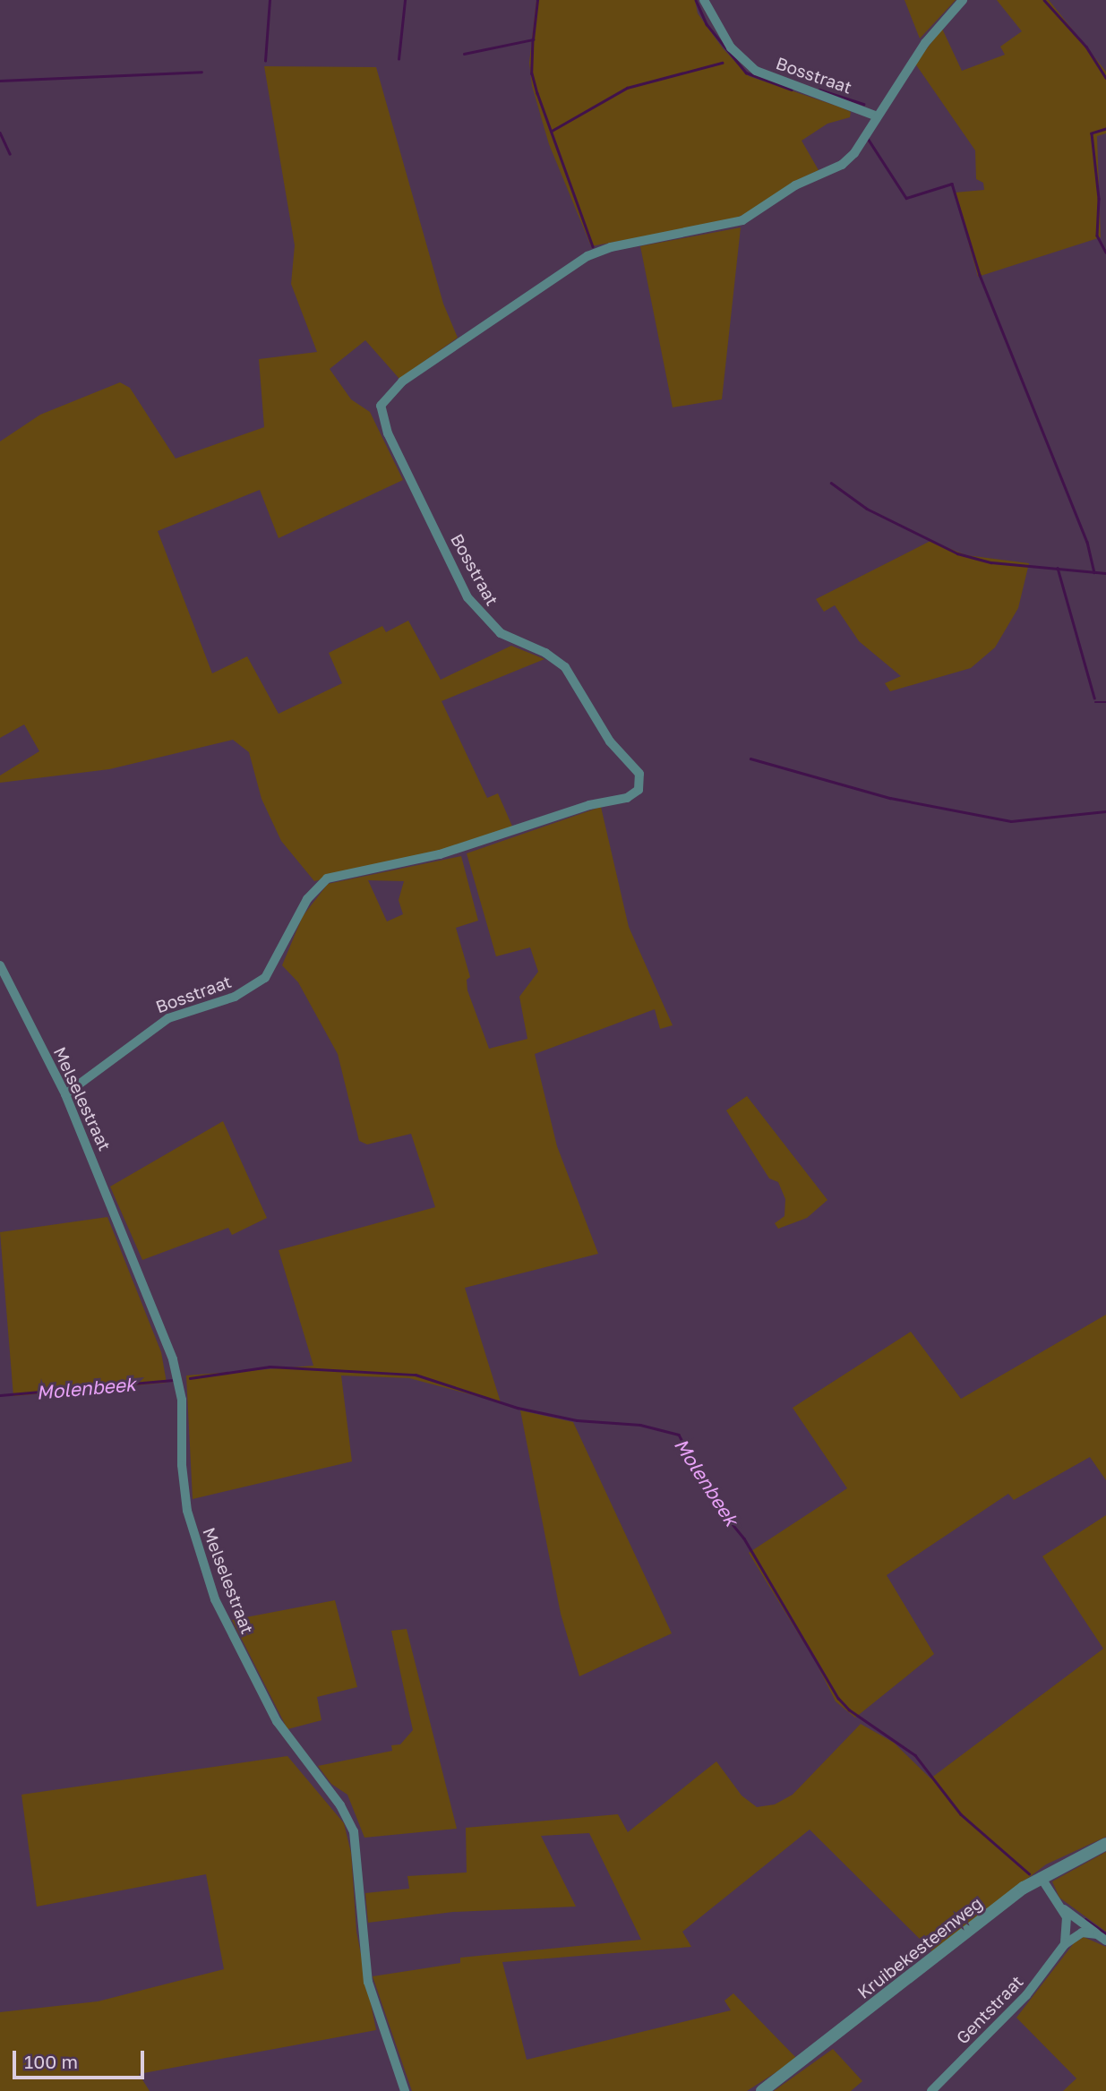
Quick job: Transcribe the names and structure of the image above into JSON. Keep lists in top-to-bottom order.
{
  "streets": {
    "street": [
      "Bosstraat",
      "Melselestraat",
      "Kruibekesteenweg",
      "Gentstraat"
    ]
  },
  "crossings": [
    ["Bosstraat", "Melselestraat"]
  ],
  "water": ["Molenbeek"],
  "scale_bar": "100 m"
}
